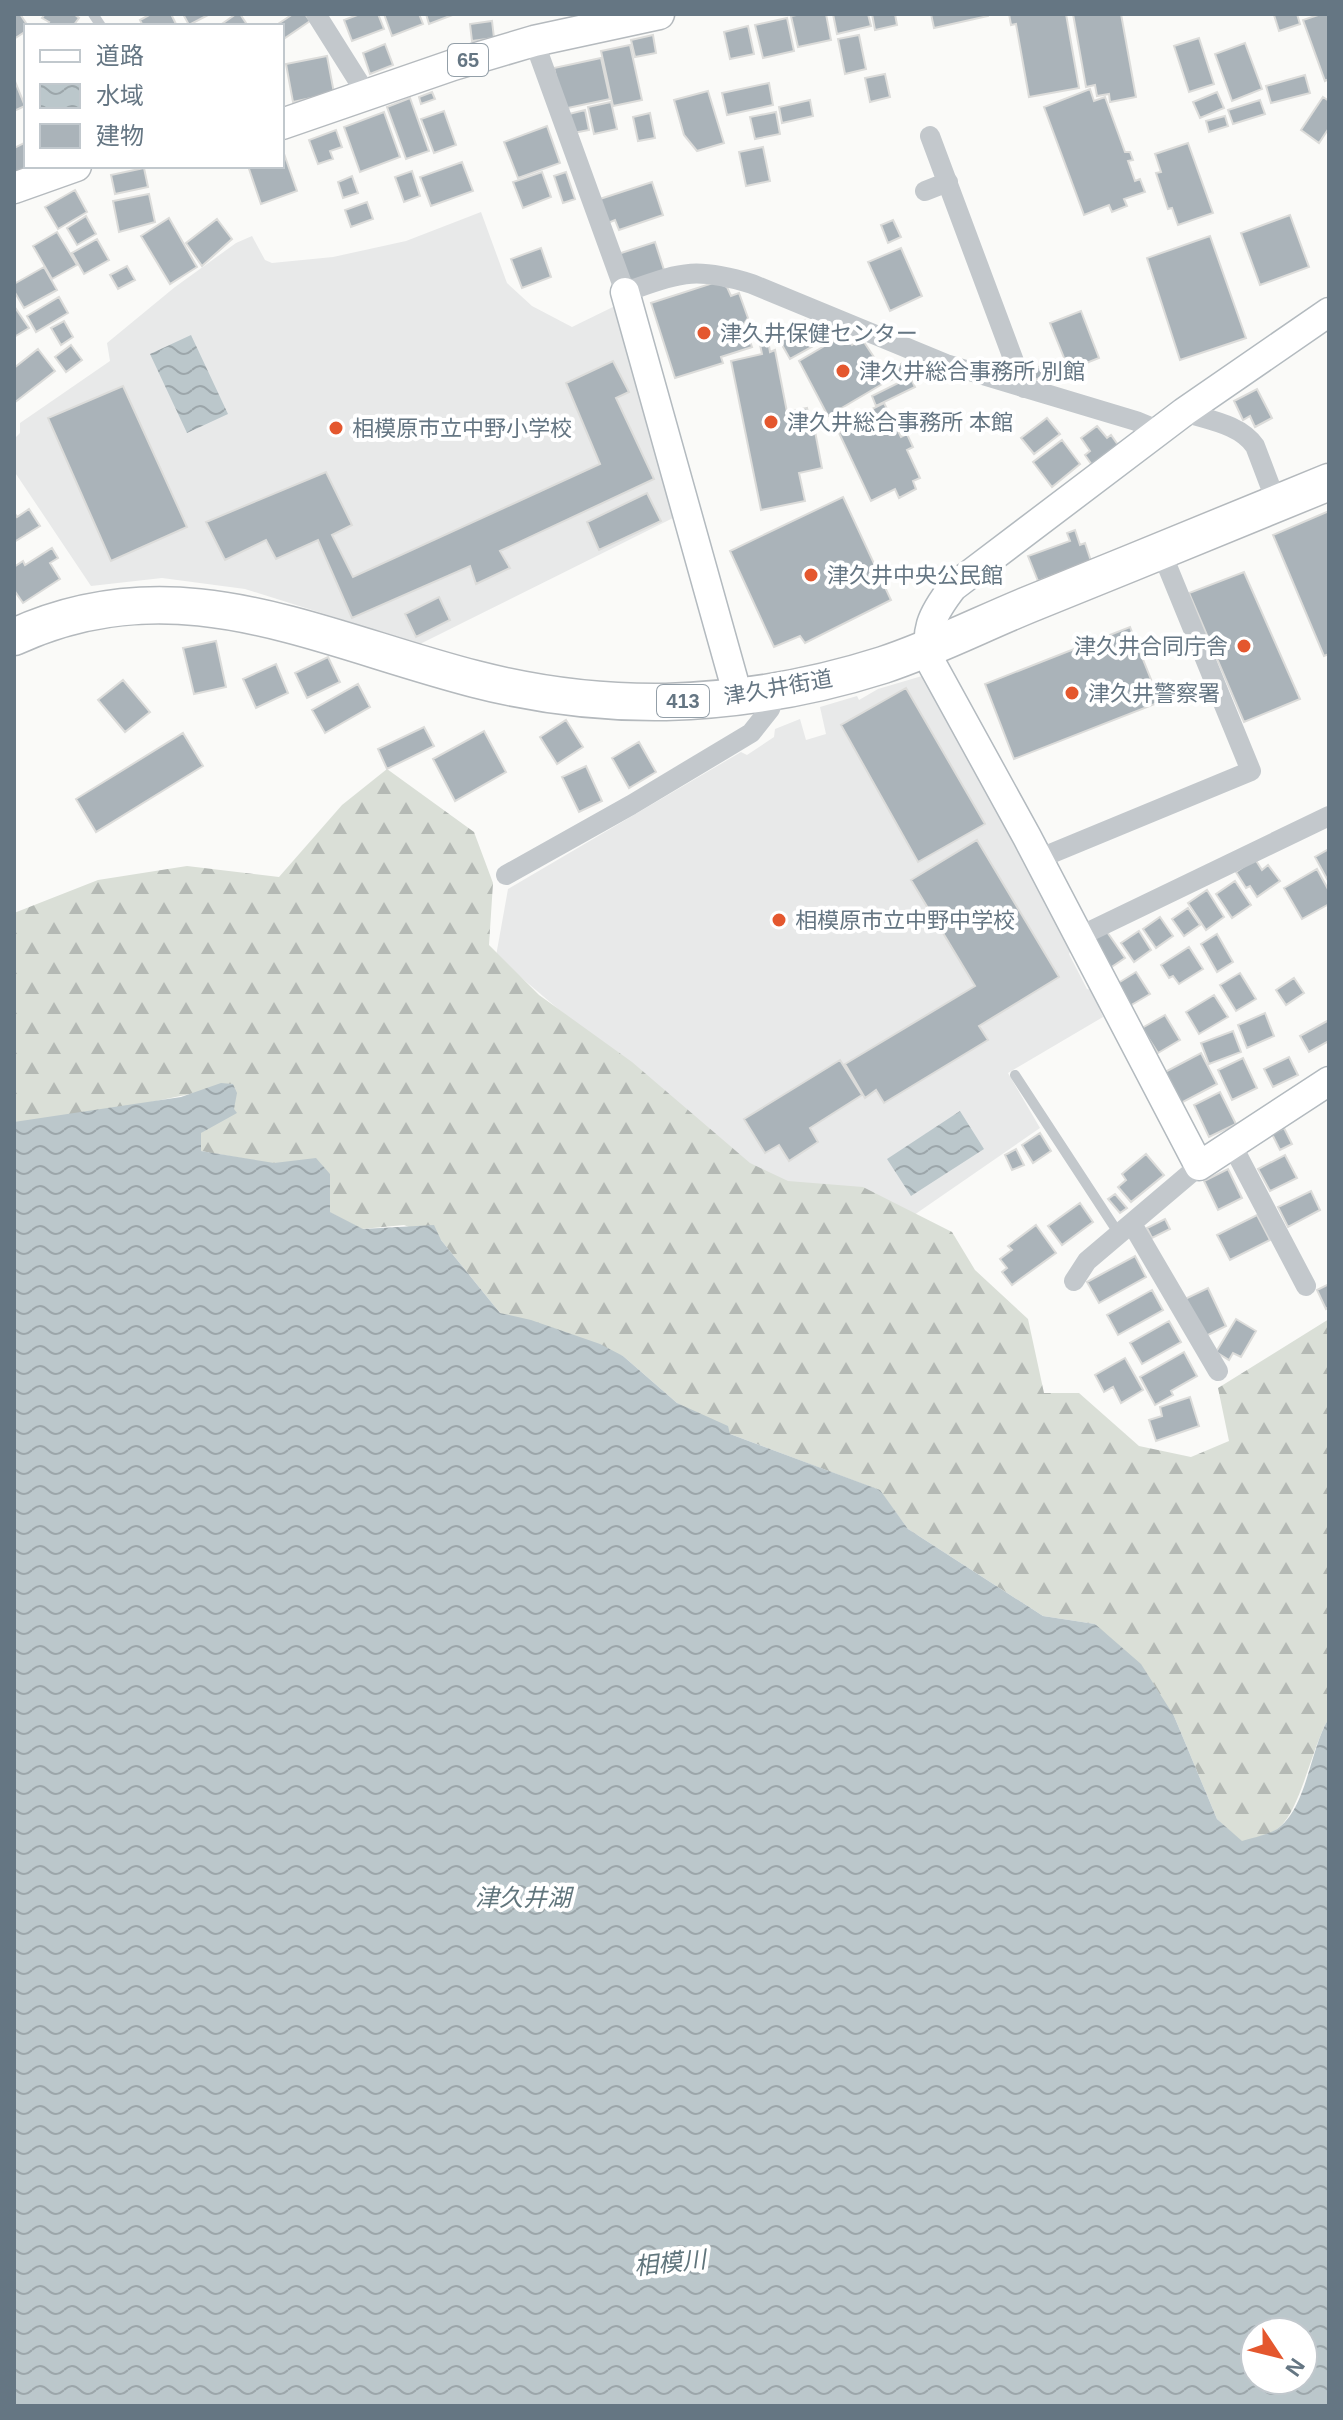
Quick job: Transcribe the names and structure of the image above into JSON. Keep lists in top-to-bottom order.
{
  "streets": {
    "highway": ["津久井街道", "413"],
    "main road": ["65"]
  },
  "water": ["津久井湖", "相模川"],
  "places": [
    "津久井保健センター",
    "津久井総合事務所 別館",
    "津久井総合事務所 本館",
    "相模原市立中野小学校",
    "津久井中央公民館",
    "津久井合同庁舎",
    "津久井警察署",
    "相模原市立中野中学校"
  ],
  "legend": ["道路", "水域", "建物"],
  "north": "bottom right"
}
